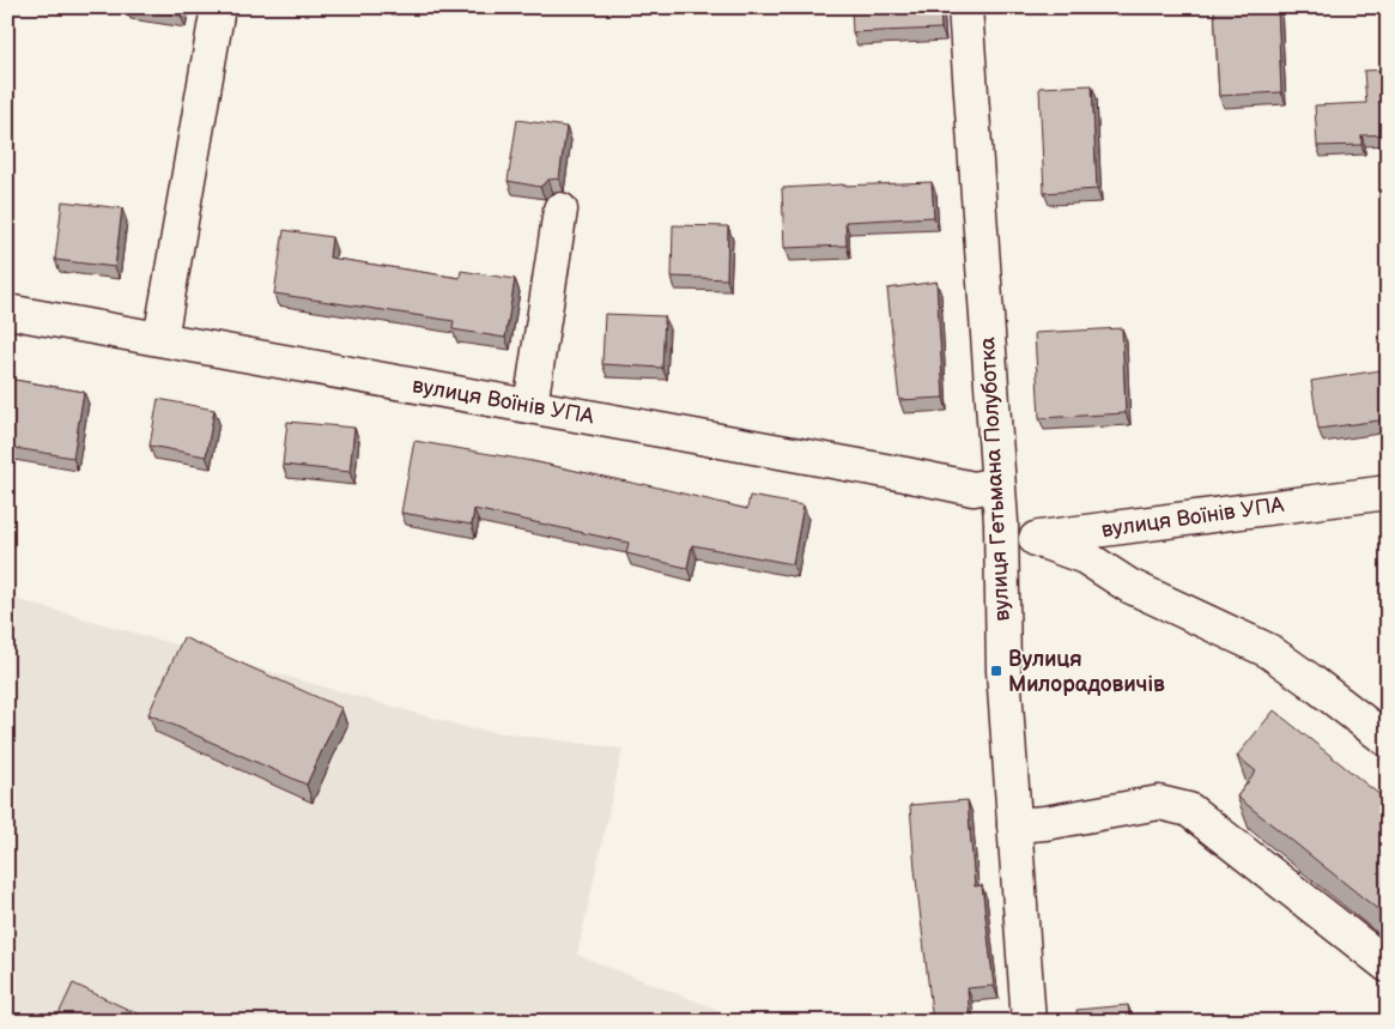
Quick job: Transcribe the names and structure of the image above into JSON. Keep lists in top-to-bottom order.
{
  "streets": {
    "street": ["вулиця Воїнів УПА", "вулиця Гетьмана Полуботка"]
  },
  "crossings": [
    ["вулиця Воїнів УПА", "вулиця Гетьмана Полуботка"]
  ],
  "places": {
    "transit": ["Вулиця Милорадовичів"]
  }
}
